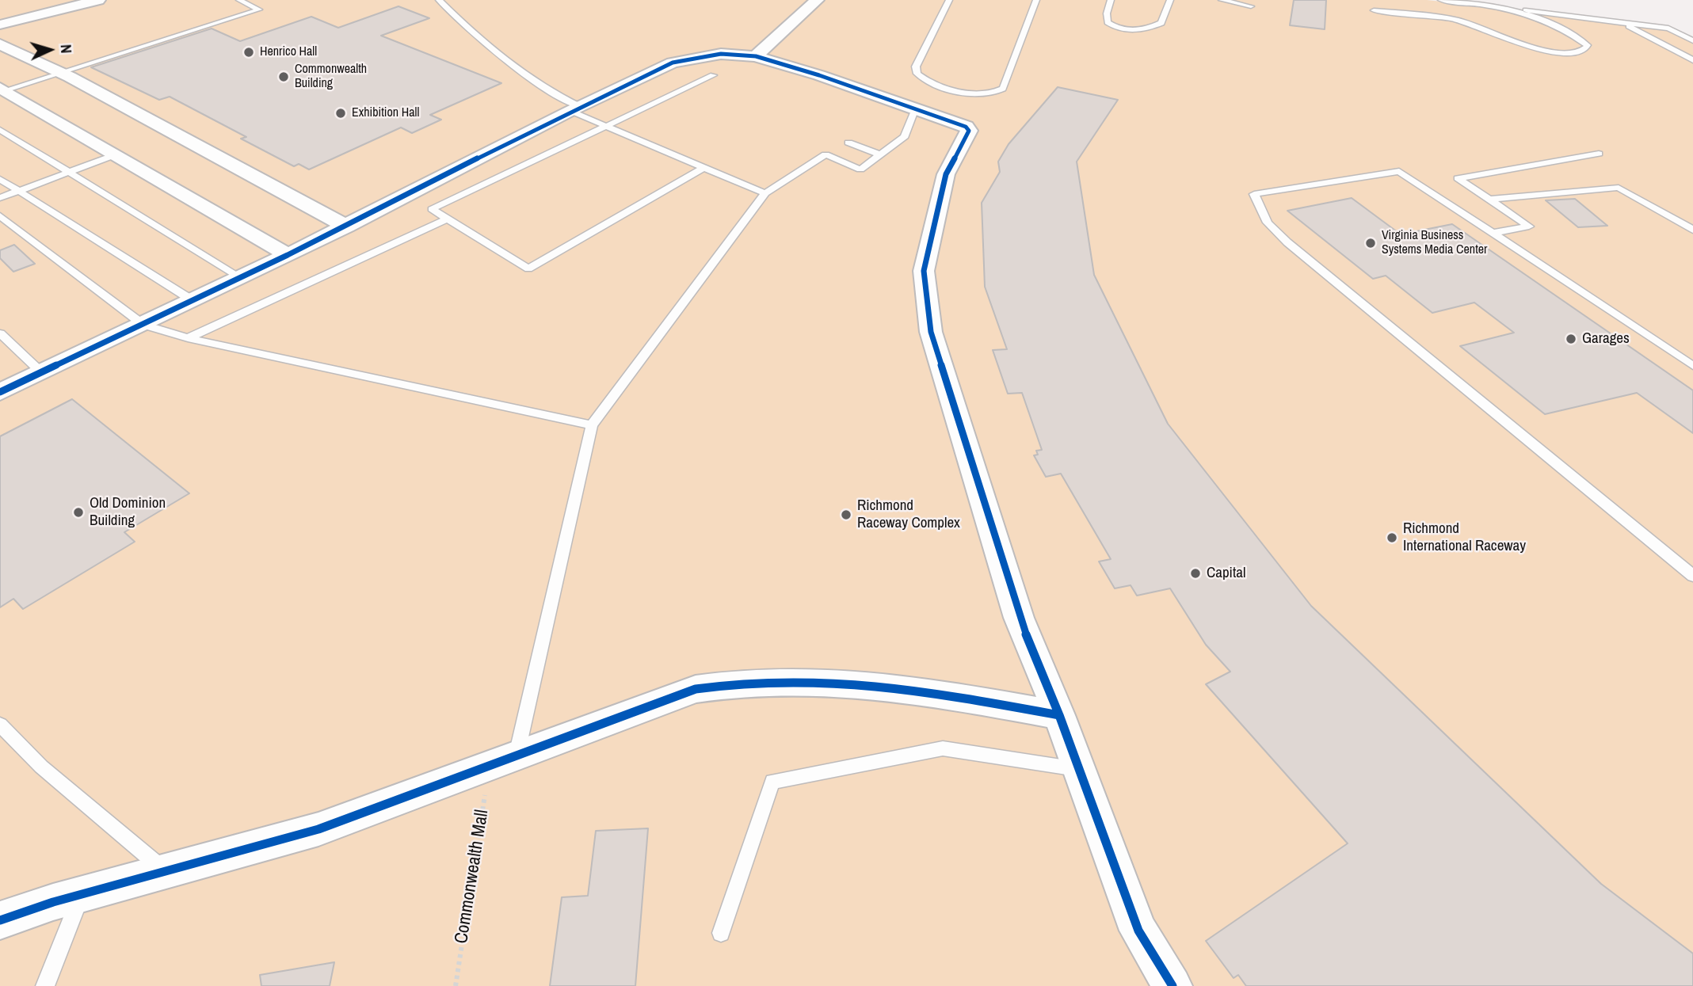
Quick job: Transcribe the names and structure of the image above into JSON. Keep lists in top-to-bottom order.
{
  "streets": {
    "path": ["Commonwealth Mall"]
  },
  "places": [
    "Henrico Hall",
    "Commonwealth Building",
    "Exhibition Hall",
    "Virginia Business Systems Media Center",
    "Garages",
    "Old Dominion Building",
    "Richmond Raceway Complex",
    "Richmond International Raceway",
    "Capital"
  ],
  "north": "right"
}
